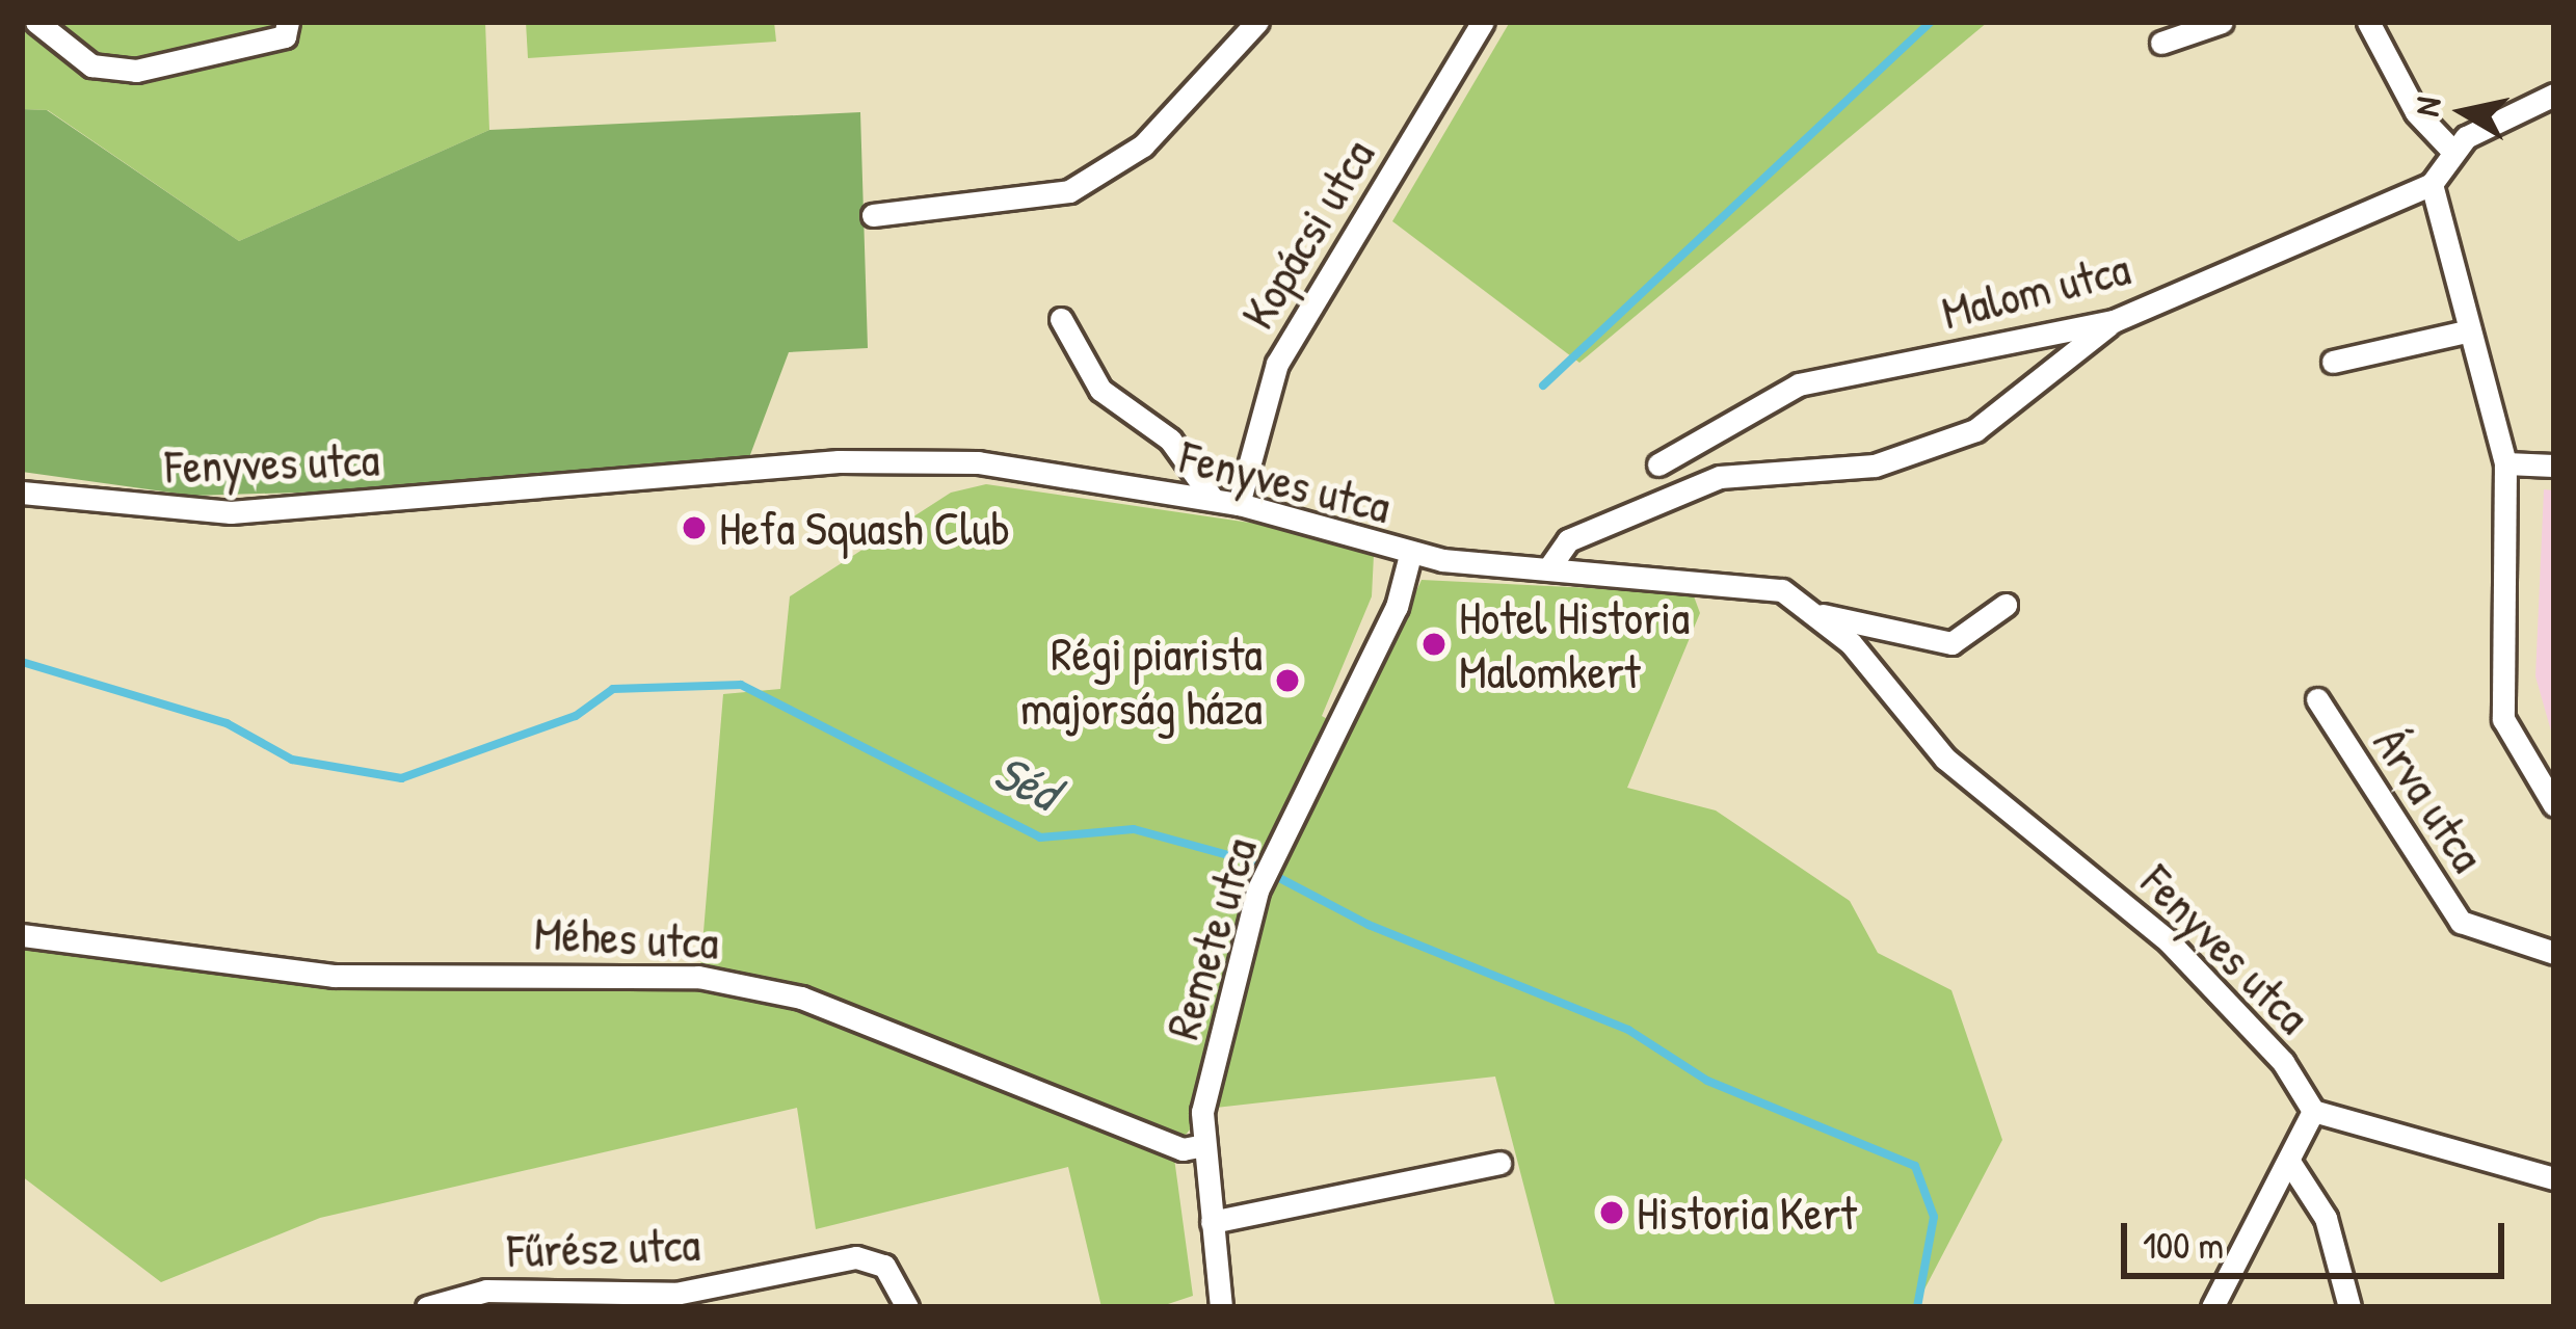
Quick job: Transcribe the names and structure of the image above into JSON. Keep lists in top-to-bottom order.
{
  "streets": {
    "street": [
      "Kopácsi utca",
      "Malom utca",
      "Fenyves utca",
      "Árva utca",
      "Méhes utca",
      "Remete utca",
      "Fűrész utca"
    ]
  },
  "crossings": [
    ["Kopácsi utca", "Fenyves utca"],
    ["Fenyves utca", "Remete utca"],
    ["Méhes utca", "Remete utca"]
  ],
  "water": ["Séd"],
  "places": [
    "Hefa Squash Club",
    "Hotel Historia Malomkert",
    "Régi piarista majorság háza",
    "Historia Kert"
  ],
  "scale_bar": "100 m",
  "north": "left"
}
